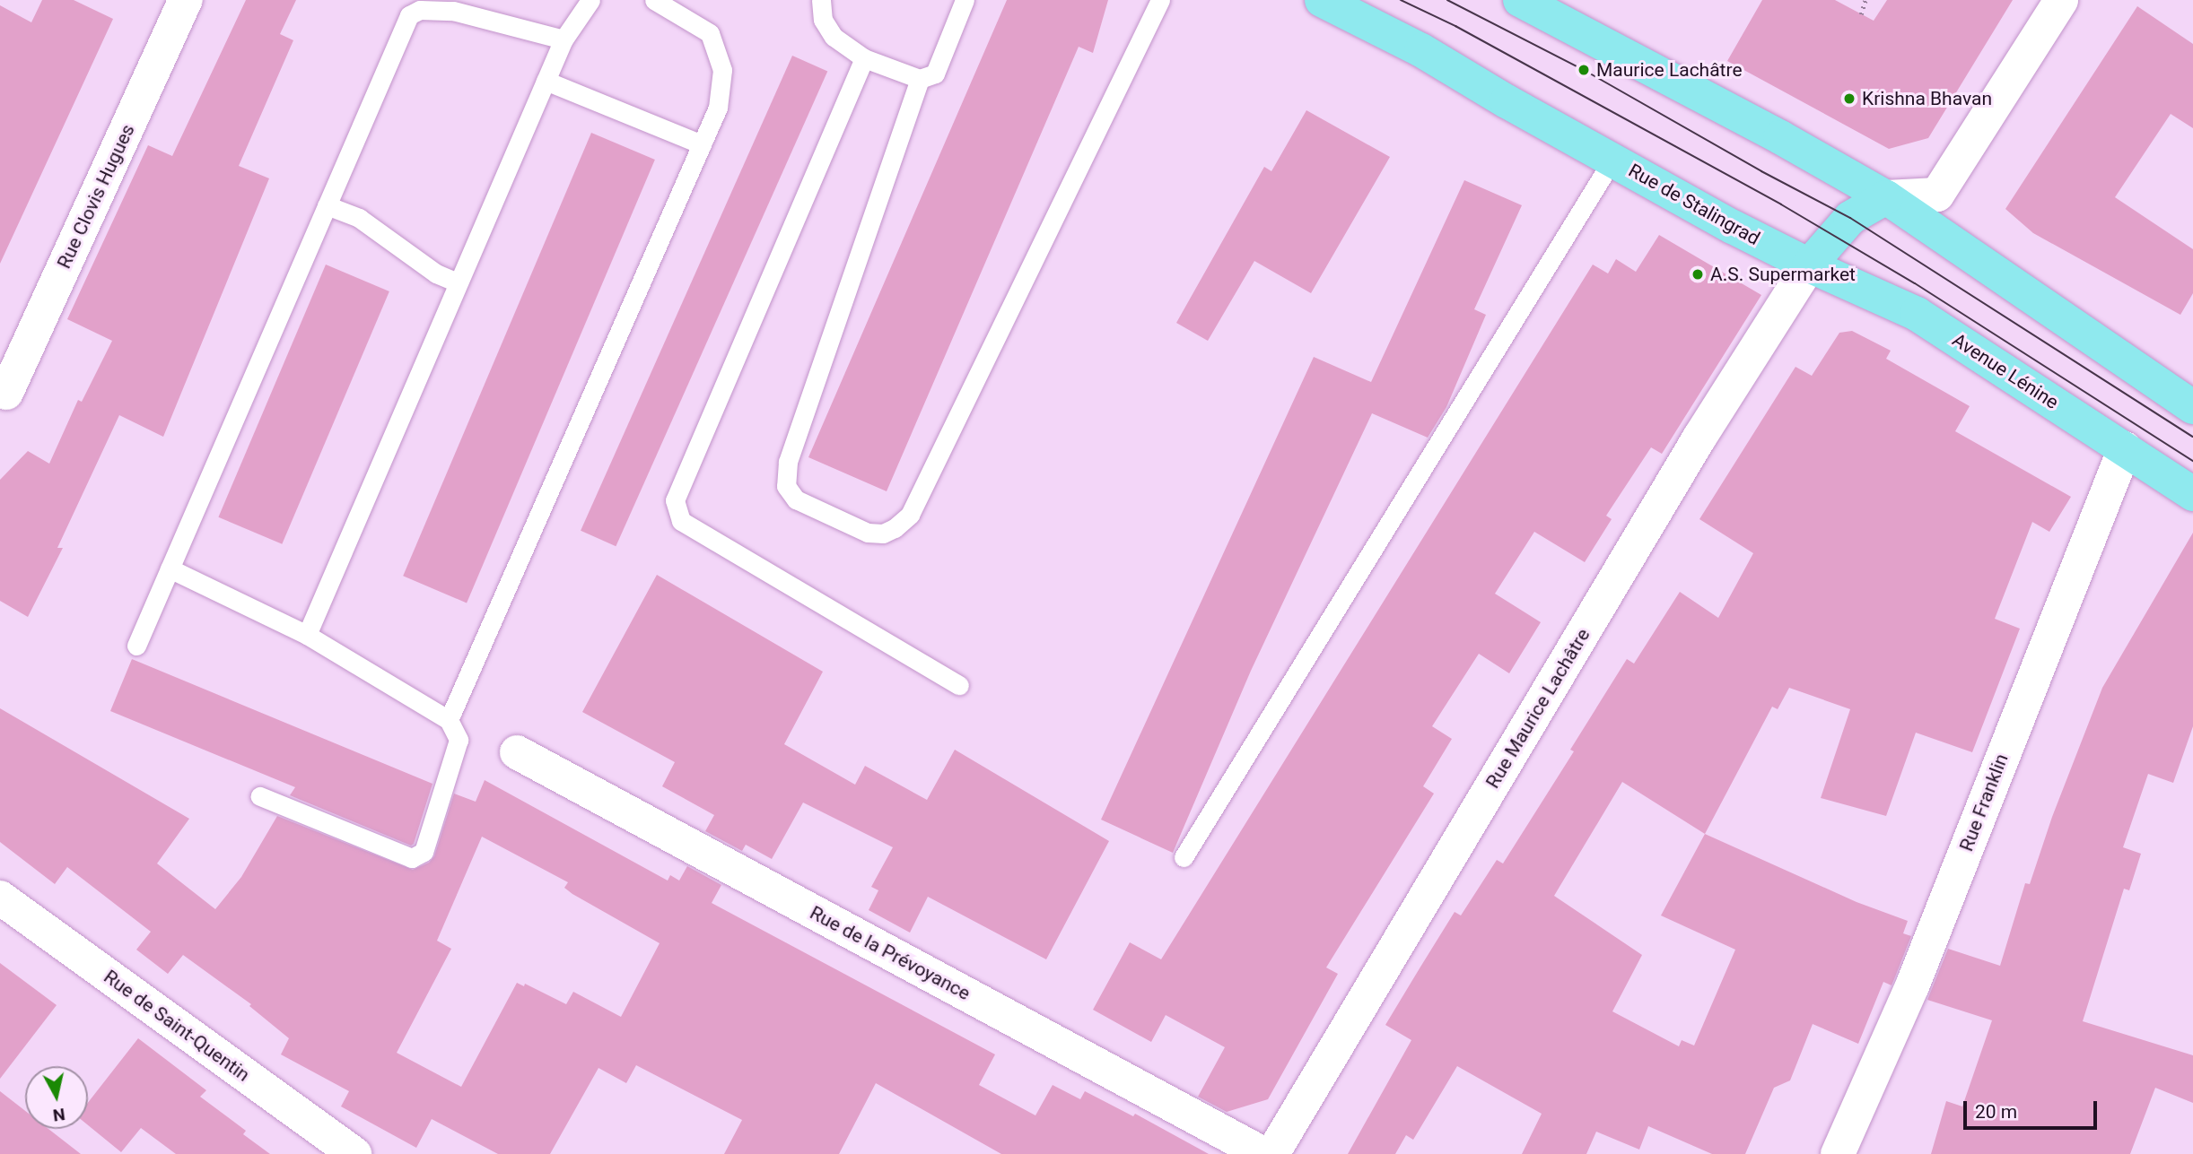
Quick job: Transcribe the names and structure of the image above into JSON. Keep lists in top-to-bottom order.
{
  "streets": {
    "main road": ["Rue de Stalingrad", "Avenue Lénine"],
    "street": [
      "Rue Clovis Hugues",
      "Rue Maurice Lachâtre",
      "Rue Franklin",
      "Rue de la Prévoyance",
      "Rue de Saint-Quentin"
    ]
  },
  "crossings": [
    ["Rue de Stalingrad", "Avenue Lénine"],
    ["Rue de Stalingrad", "Rue Maurice Lachâtre"],
    ["Avenue Lénine", "Rue Maurice Lachâtre"],
    ["Avenue Lénine", "Rue Franklin"]
  ],
  "places": ["Maurice Lachâtre", "Krishna Bhavan", "A.S. Supermarket"],
  "scale_bar": "20 m",
  "north": "bottom"
}
